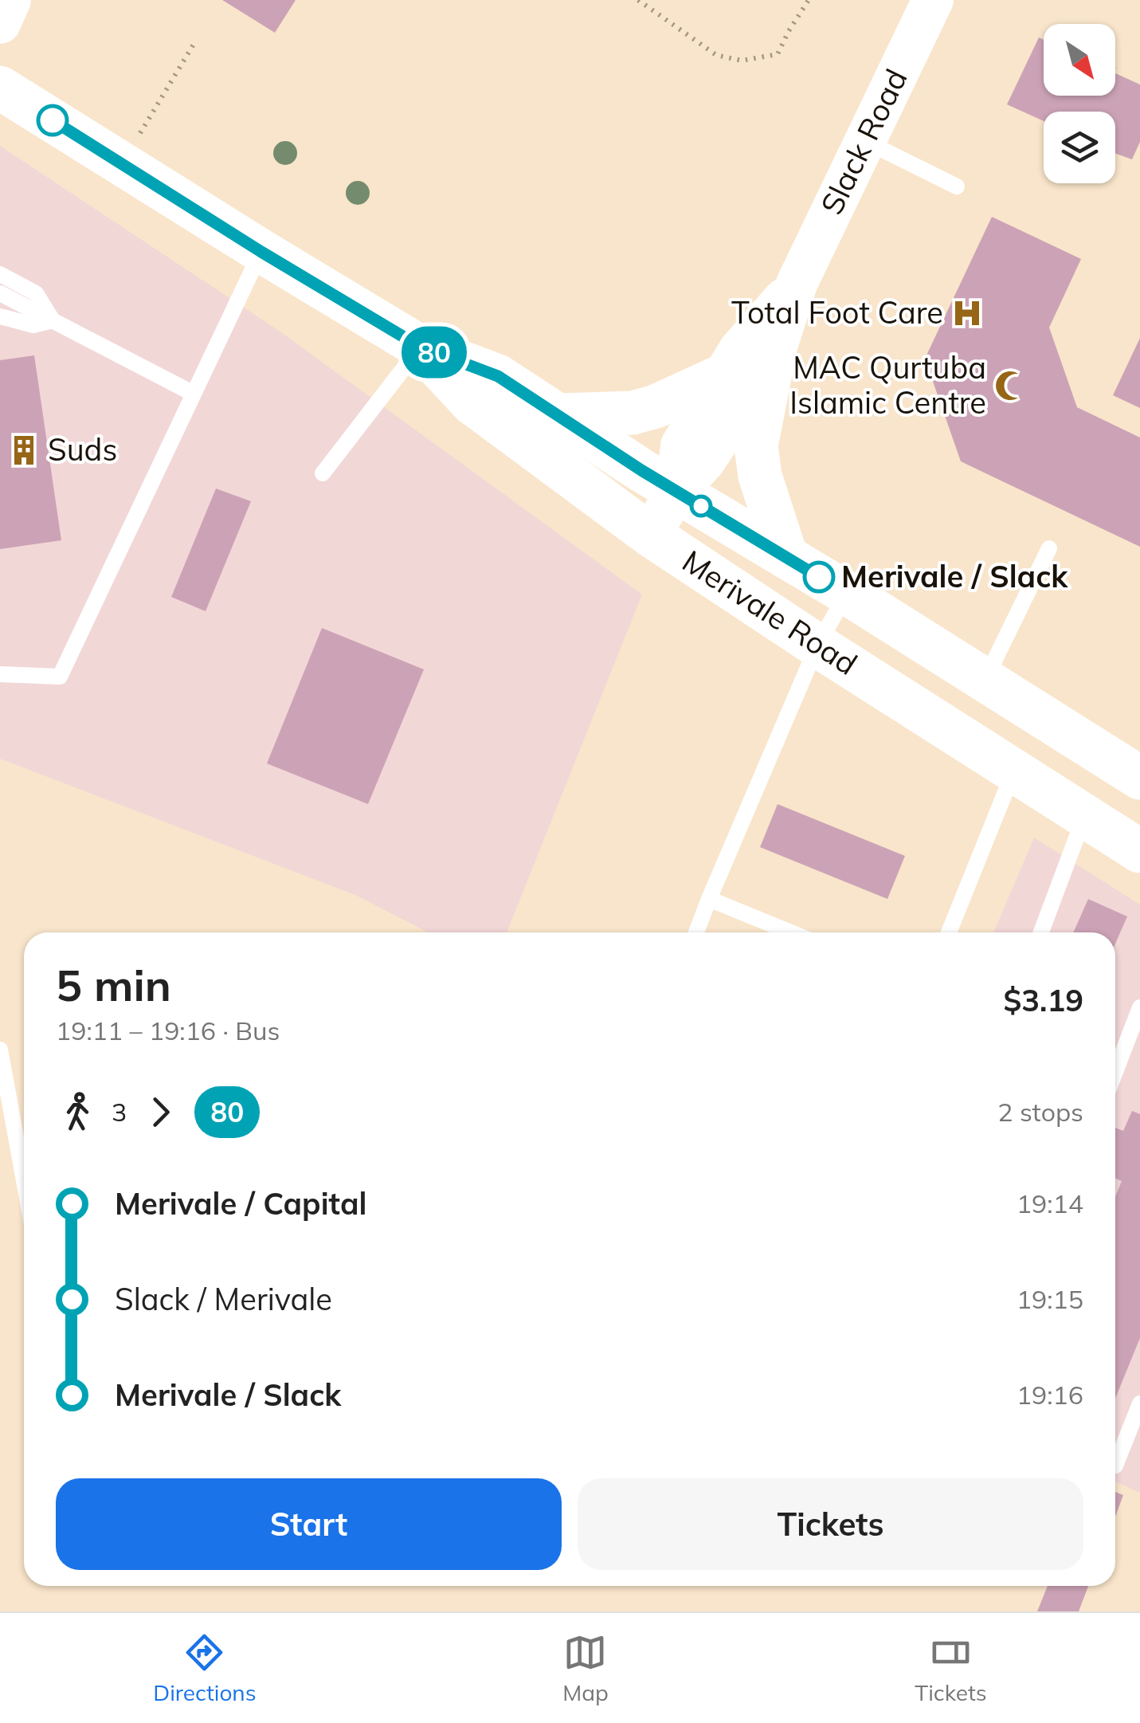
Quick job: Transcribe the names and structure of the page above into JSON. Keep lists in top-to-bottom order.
{
  "streets": {
    "main road": ["Merivale Road"],
    "street": ["Slack Road"]
  },
  "crossings": [
    ["Slack Road", "Merivale Road"]
  ],
  "places": {
    "hospital": ["Total Foot Care"],
    "mosque": ["MAC Qurtuba Islamic Centre"],
    "building": ["Suds"],
    "other": ["Merivale / Slack"]
  },
  "lines": ["bus line 80"],
  "north": "bottom right",
  "page": {
    "on_map": "80",
    "heading": ["5 min", "19:11 – 19:16 · Bus", "$3.19"],
    "legs": ["3", "80", "2 stops"],
    "list": [
      {
        "name": "Merivale / Capital",
        "value": "19:14"
      },
      {
        "name": "Slack / Merivale",
        "value": "19:15"
      },
      {
        "name": "Merivale / Slack",
        "value": "19:16"
      }
    ],
    "buttons": ["Start", "Tickets"],
    "tabs": ["Directions", "Map", "Tickets"]
  }
}
